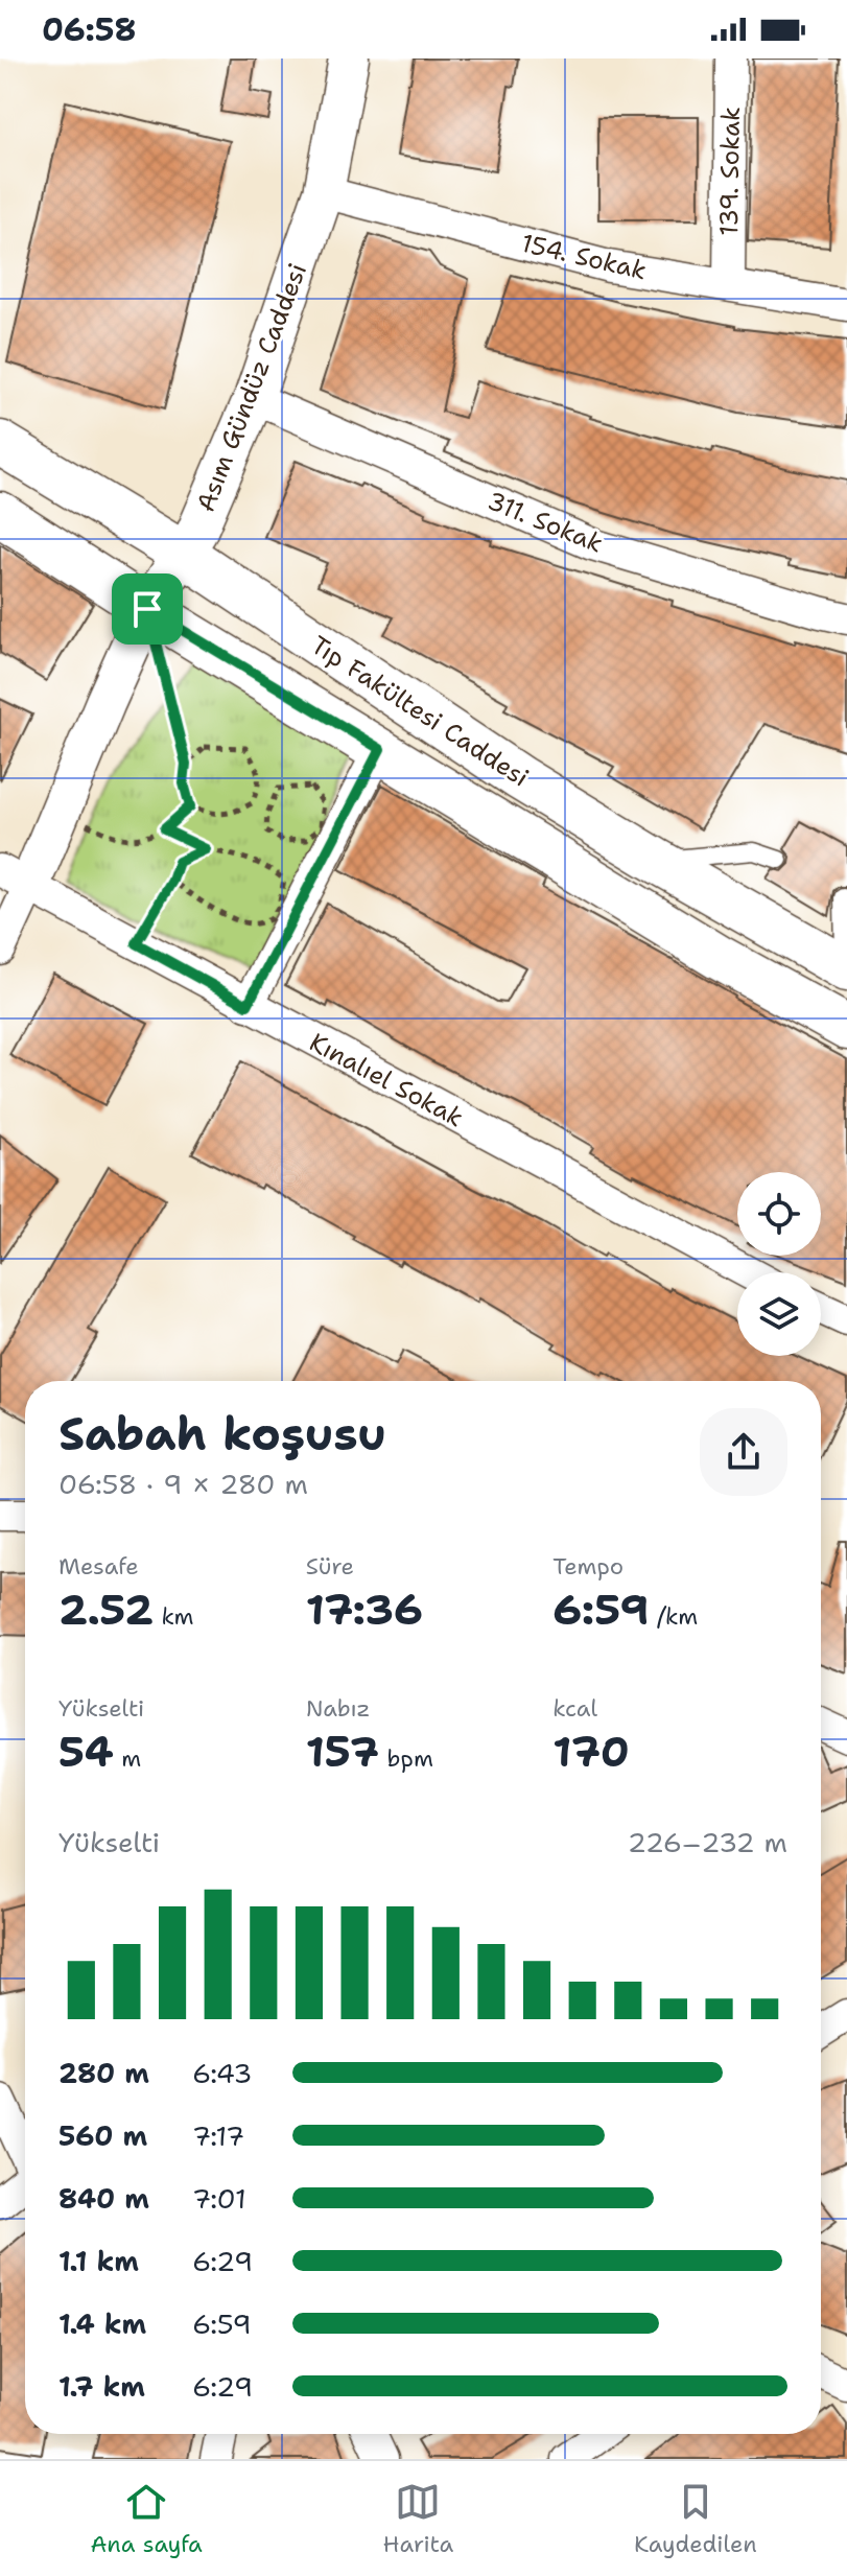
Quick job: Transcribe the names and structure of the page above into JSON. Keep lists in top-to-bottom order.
{
  "streets": {
    "main road": ["Tıp Fakültesi Caddesi"],
    "street": [
      "139. Sokak",
      "154. Sokak",
      "Asım Gündüz Caddesi",
      "311. Sokak",
      "Kınalıel Sokak"
    ]
  },
  "crossings": [
    ["139. Sokak", "154. Sokak"],
    ["154. Sokak", "Asım Gündüz Caddesi"],
    ["Asım Gündüz Caddesi", "311. Sokak"],
    ["Asım Gündüz Caddesi", "Tıp Fakültesi Caddesi"],
    ["Asım Gündüz Caddesi", "Kınalıel Sokak"]
  ],
  "page": {
    "status": "06:58",
    "heading": ["Sabah koşusu", "06:58 · 9 × 280 m"],
    "stats": [
      ["Mesafe", "2.52 km"],
      ["Süre", "17:36"],
      ["Tempo", "6:59 /km"],
      ["Yükselti", "54 m"],
      ["Nabız", "157 bpm"],
      ["kcal", "170"]
    ],
    "chart": ["Yükselti", "226–232 m"],
    "list": [
      {
        "name": "280 m",
        "note": "6:43"
      },
      {
        "name": "560 m",
        "note": "7:17"
      },
      {
        "name": "840 m",
        "note": "7:01"
      },
      {
        "name": "1.1 km",
        "note": "6:29"
      },
      {
        "name": "1.4 km",
        "note": "6:59"
      },
      {
        "name": "1.7 km",
        "note": "6:29"
      }
    ],
    "tabs": ["Ana sayfa", "Harita", "Kaydedilen"]
  }
}
